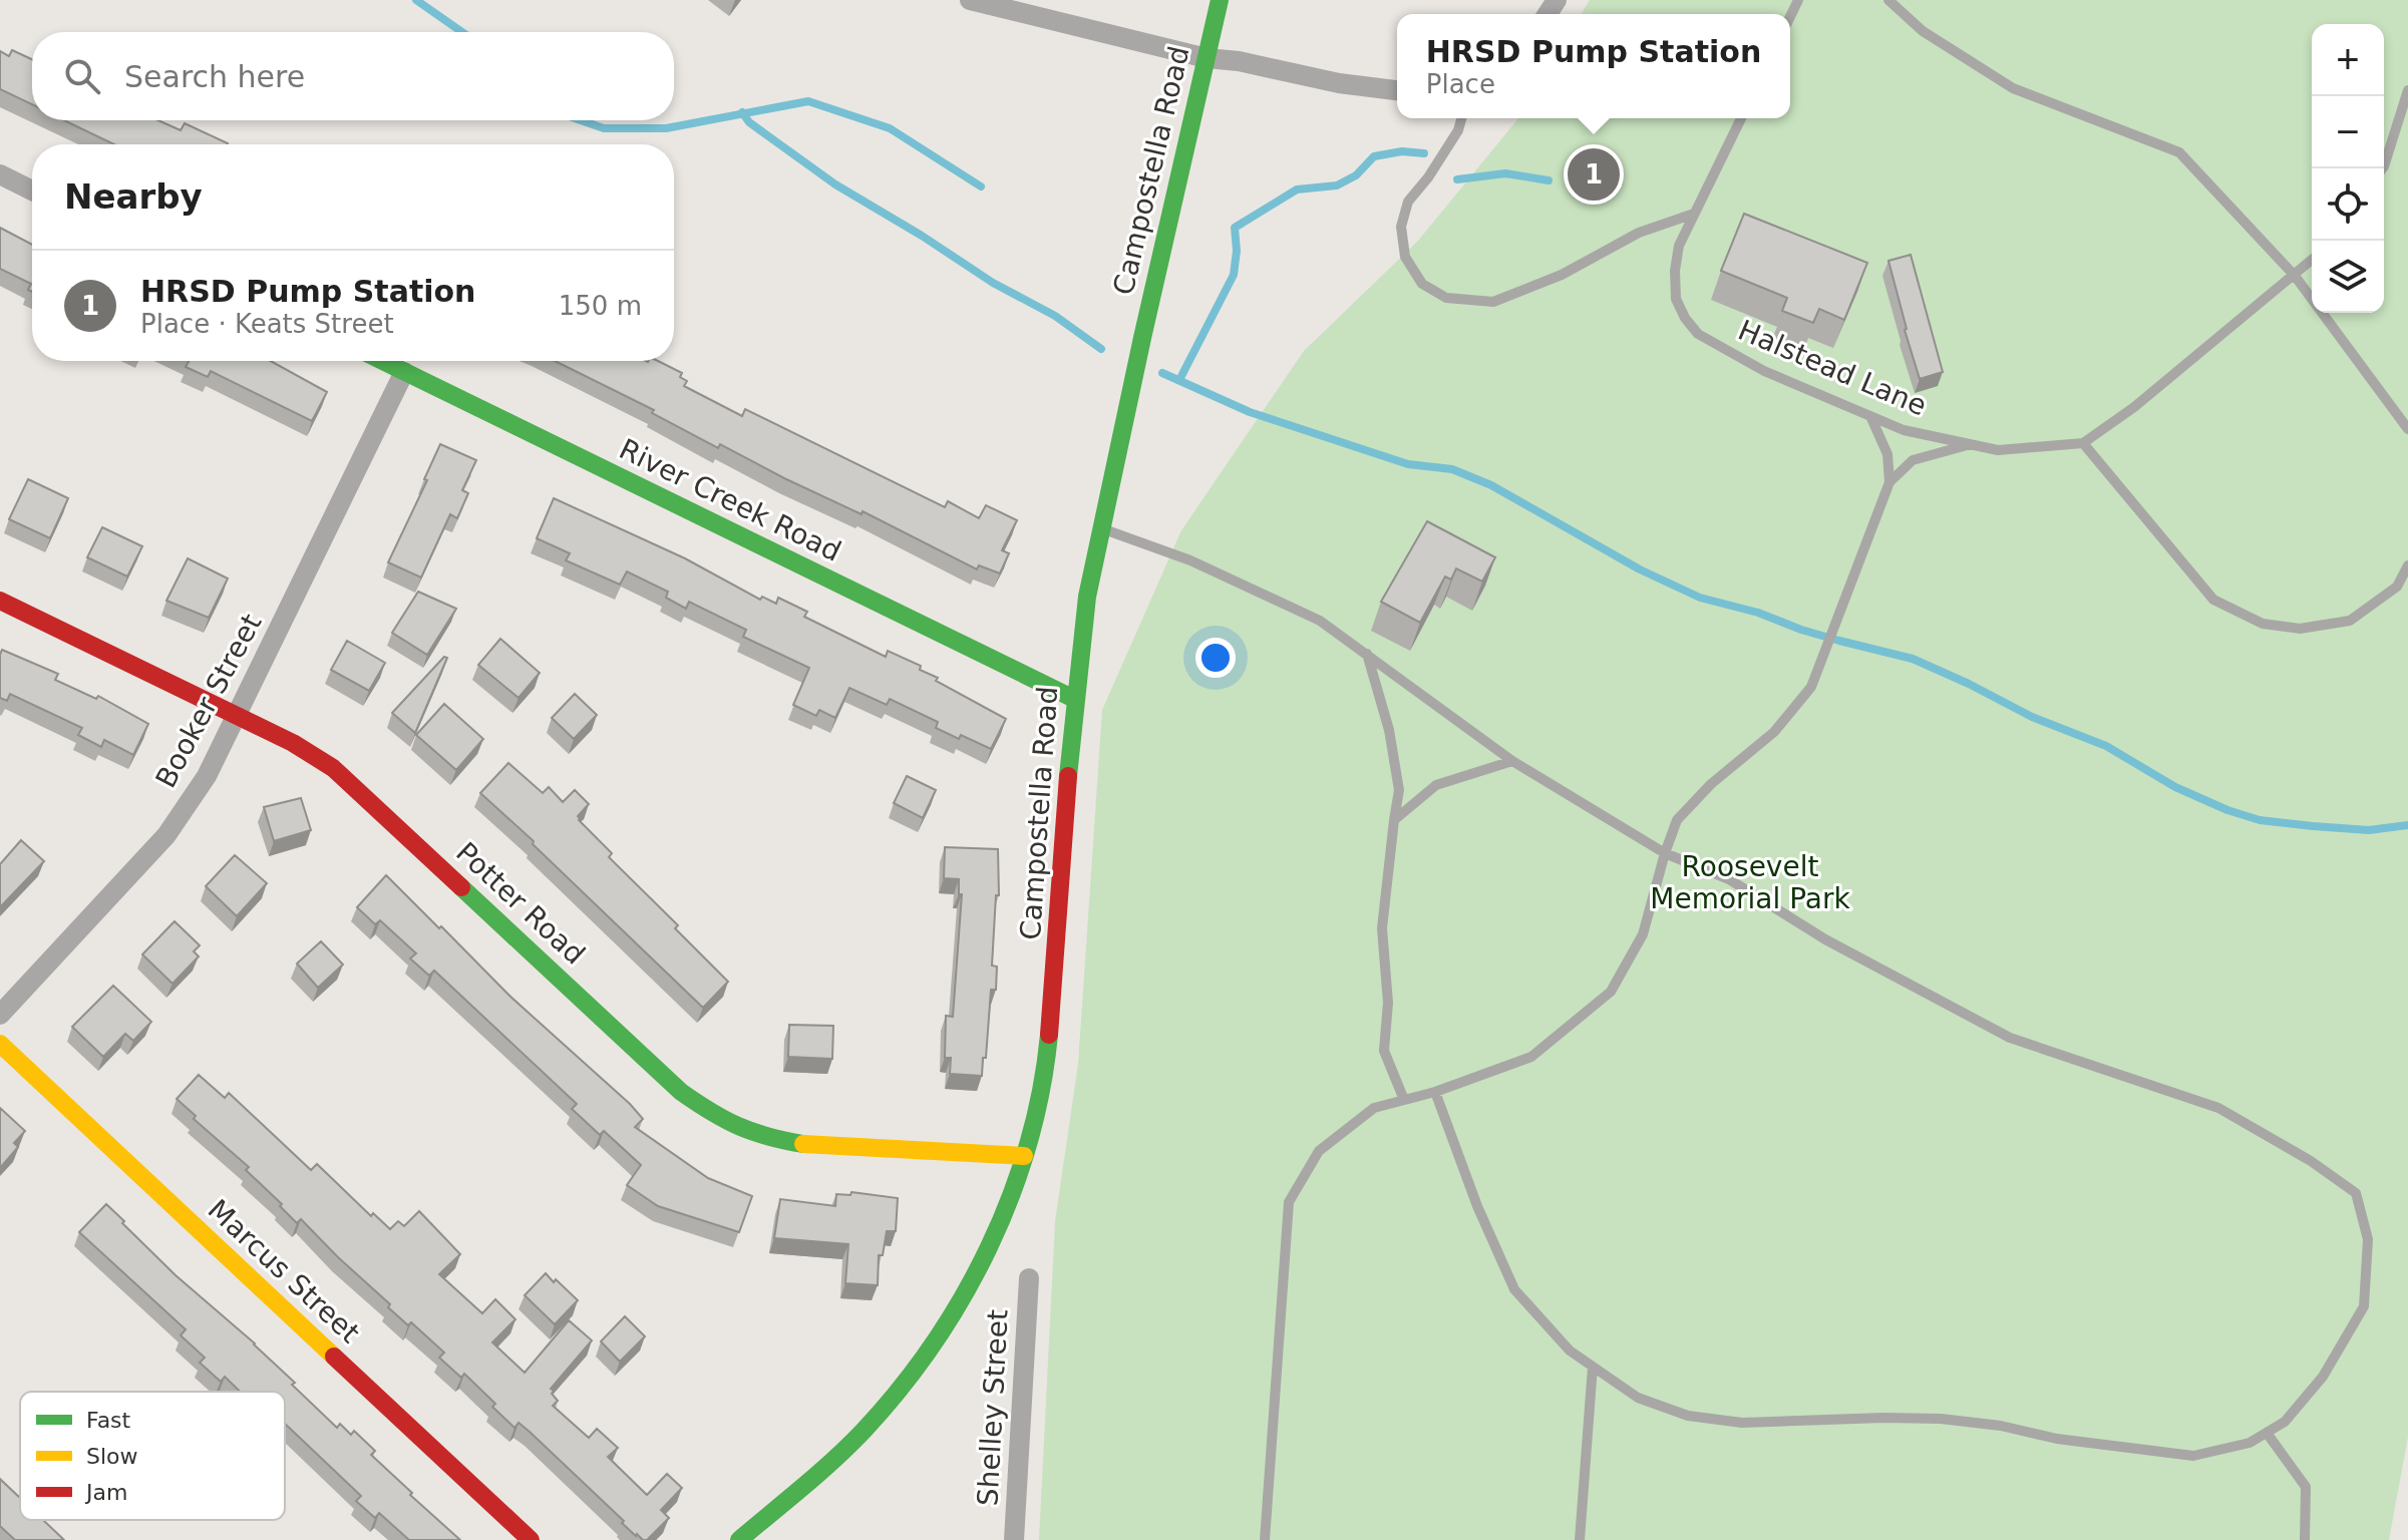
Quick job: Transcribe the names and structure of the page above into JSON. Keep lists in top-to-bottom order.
{
  "streets": {
    "street": [
      "Campostella Road",
      "River Creek Road",
      "Booker Street",
      "Potter Road",
      "Marcus Street",
      "Shelley Street"
    ],
    "lane": ["Halstead Lane"]
  },
  "crossings": [
    ["Campostella Road", "River Creek Road"],
    ["Campostella Road", "Potter Road"],
    ["River Creek Road", "Booker Street"],
    ["Booker Street", "Potter Road"]
  ],
  "parks": ["Roosevelt Memorial Park"],
  "legend": ["Fast", "Slow", "Jam"],
  "page": {
    "popup": ["HRSD Pump Station", "Place"],
    "map_buttons": ["+", "−"],
    "search": "Search here",
    "pins": "1",
    "heading": "Nearby",
    "list": [
      {
        "mark": "1",
        "name": "HRSD Pump Station",
        "note": "Place · Keats Street",
        "value": "150 m"
      }
    ]
  }
}
